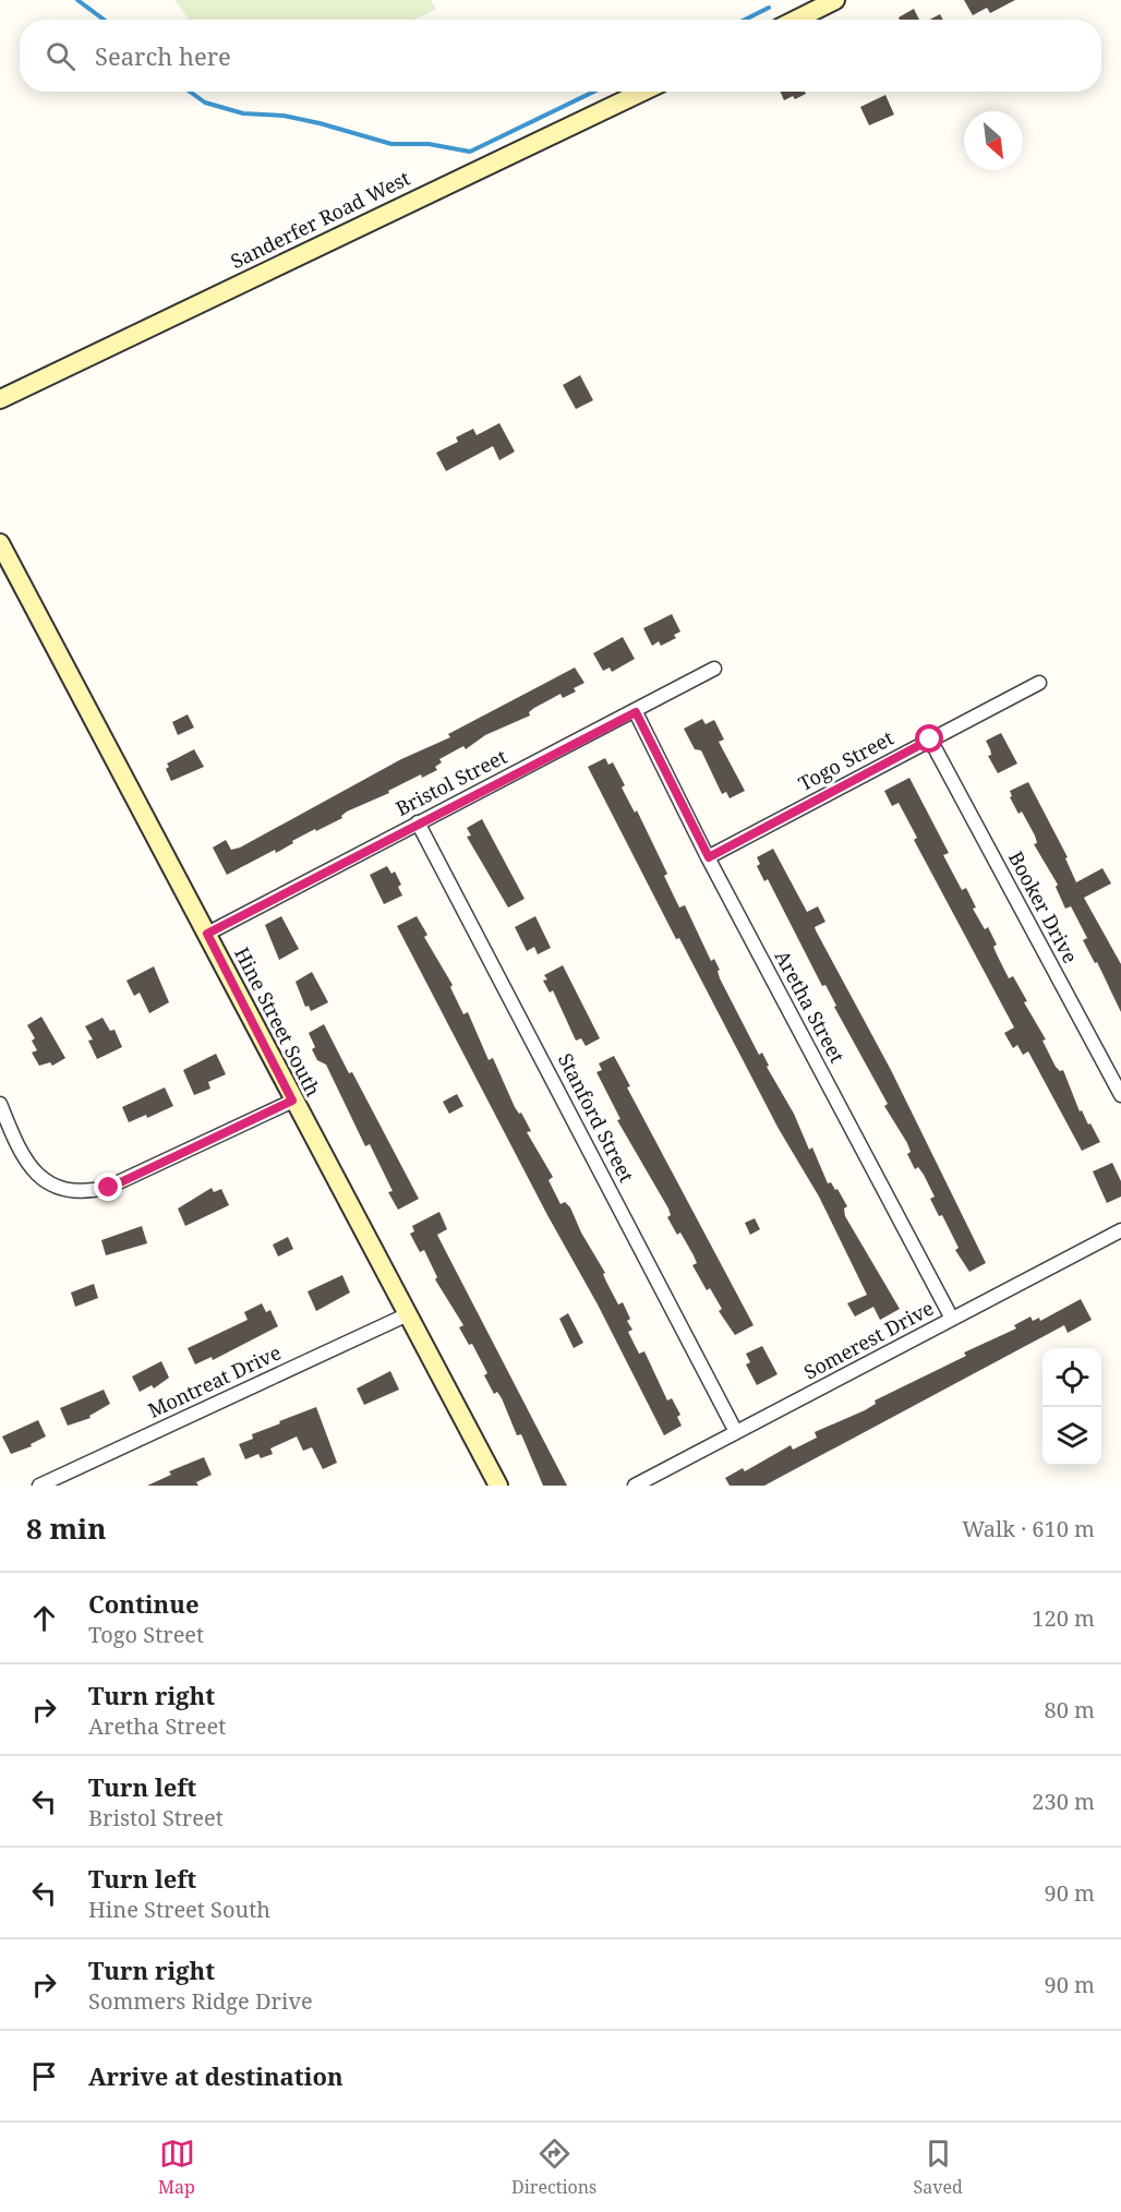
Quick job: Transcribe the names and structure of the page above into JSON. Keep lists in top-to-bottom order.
{
  "streets": {
    "street": [
      "Sanderfer Road West",
      "Togo Street",
      "Bristol Street",
      "Booker Drive",
      "Aretha Street",
      "Hine Street South",
      "Stanford Street",
      "Somerest Drive",
      "Montreat Drive"
    ]
  },
  "crossings": [
    ["Togo Street", "Booker Drive"],
    ["Togo Street", "Aretha Street"],
    ["Bristol Street", "Aretha Street"],
    ["Bristol Street", "Hine Street South"],
    ["Bristol Street", "Stanford Street"],
    ["Aretha Street", "Somerest Drive"],
    ["Hine Street South", "Montreat Drive"],
    ["Stanford Street", "Somerest Drive"]
  ],
  "north": "bottom right",
  "page": {
    "search": "Search here",
    "heading": ["8 min", "Walk · 610 m"],
    "list": [
      ["Continue", "Togo Street", "120 m"],
      ["Turn right", "Aretha Street", "80 m"],
      ["Turn left", "Bristol Street", "230 m"],
      ["Turn left", "Hine Street South", "90 m"],
      ["Turn right", "Sommers Ridge Drive", "90 m"],
      "Arrive at destination"
    ],
    "nav": ["Map", "Directions", "Saved"]
  }
}
